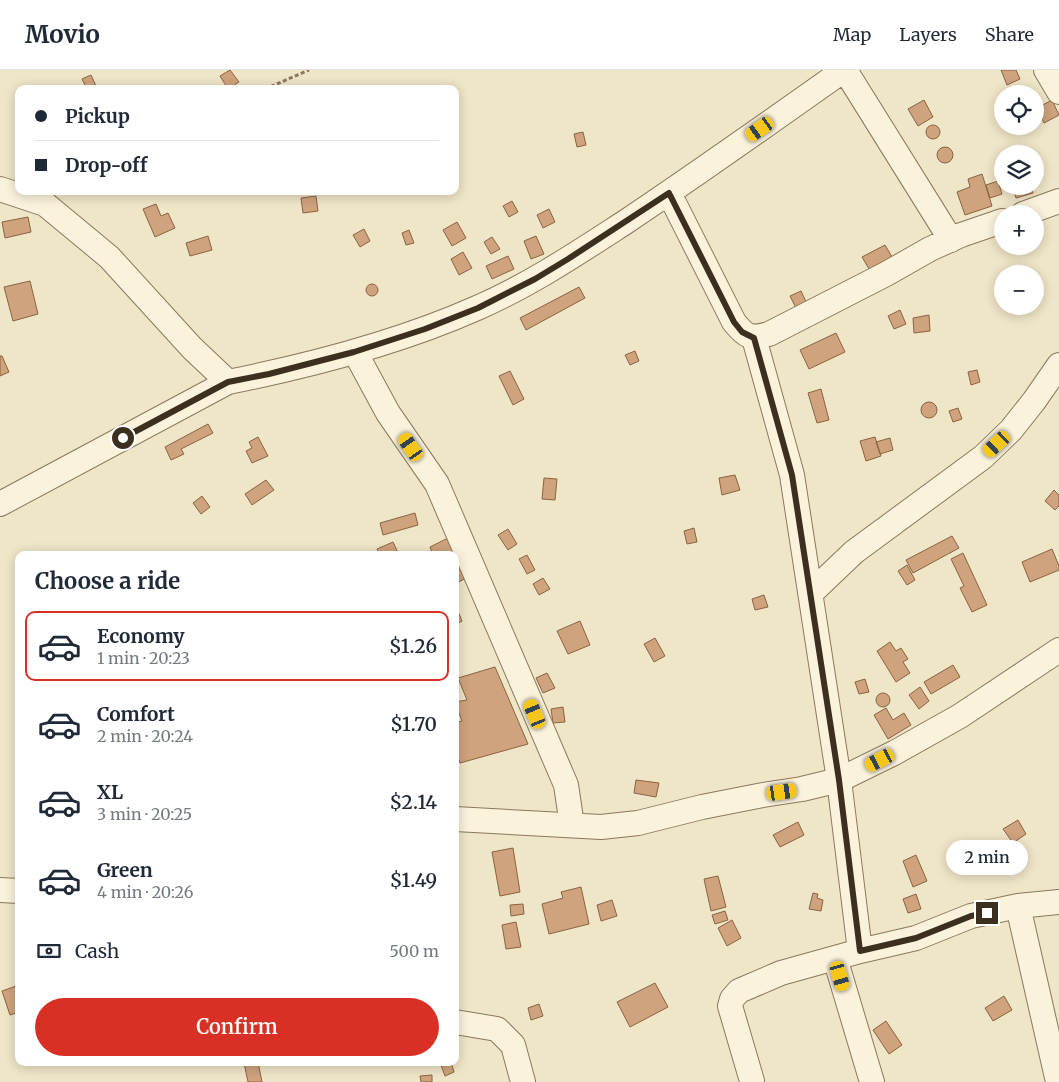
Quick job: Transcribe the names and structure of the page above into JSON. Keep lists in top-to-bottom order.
{
  "page": {
    "header": "Movio",
    "nav": ["Map", "Layers", "Share"],
    "map_buttons": ["+", "−"],
    "banner": ["Pickup", "Drop-off"],
    "heading": "Choose a ride",
    "list": [
      {
        "name": "Economy",
        "note": "1 min · 20:23",
        "value": "$1.26"
      },
      {
        "name": "Comfort",
        "note": "2 min · 20:24",
        "value": "$1.70"
      },
      {
        "name": "XL",
        "note": "3 min · 20:25",
        "value": "$2.14"
      },
      {
        "name": "Green",
        "note": "4 min · 20:26",
        "value": "$1.49"
      }
    ],
    "bubble": "2 min",
    "pay": ["Cash", "500 m"],
    "buttons": "Confirm"
  }
}
